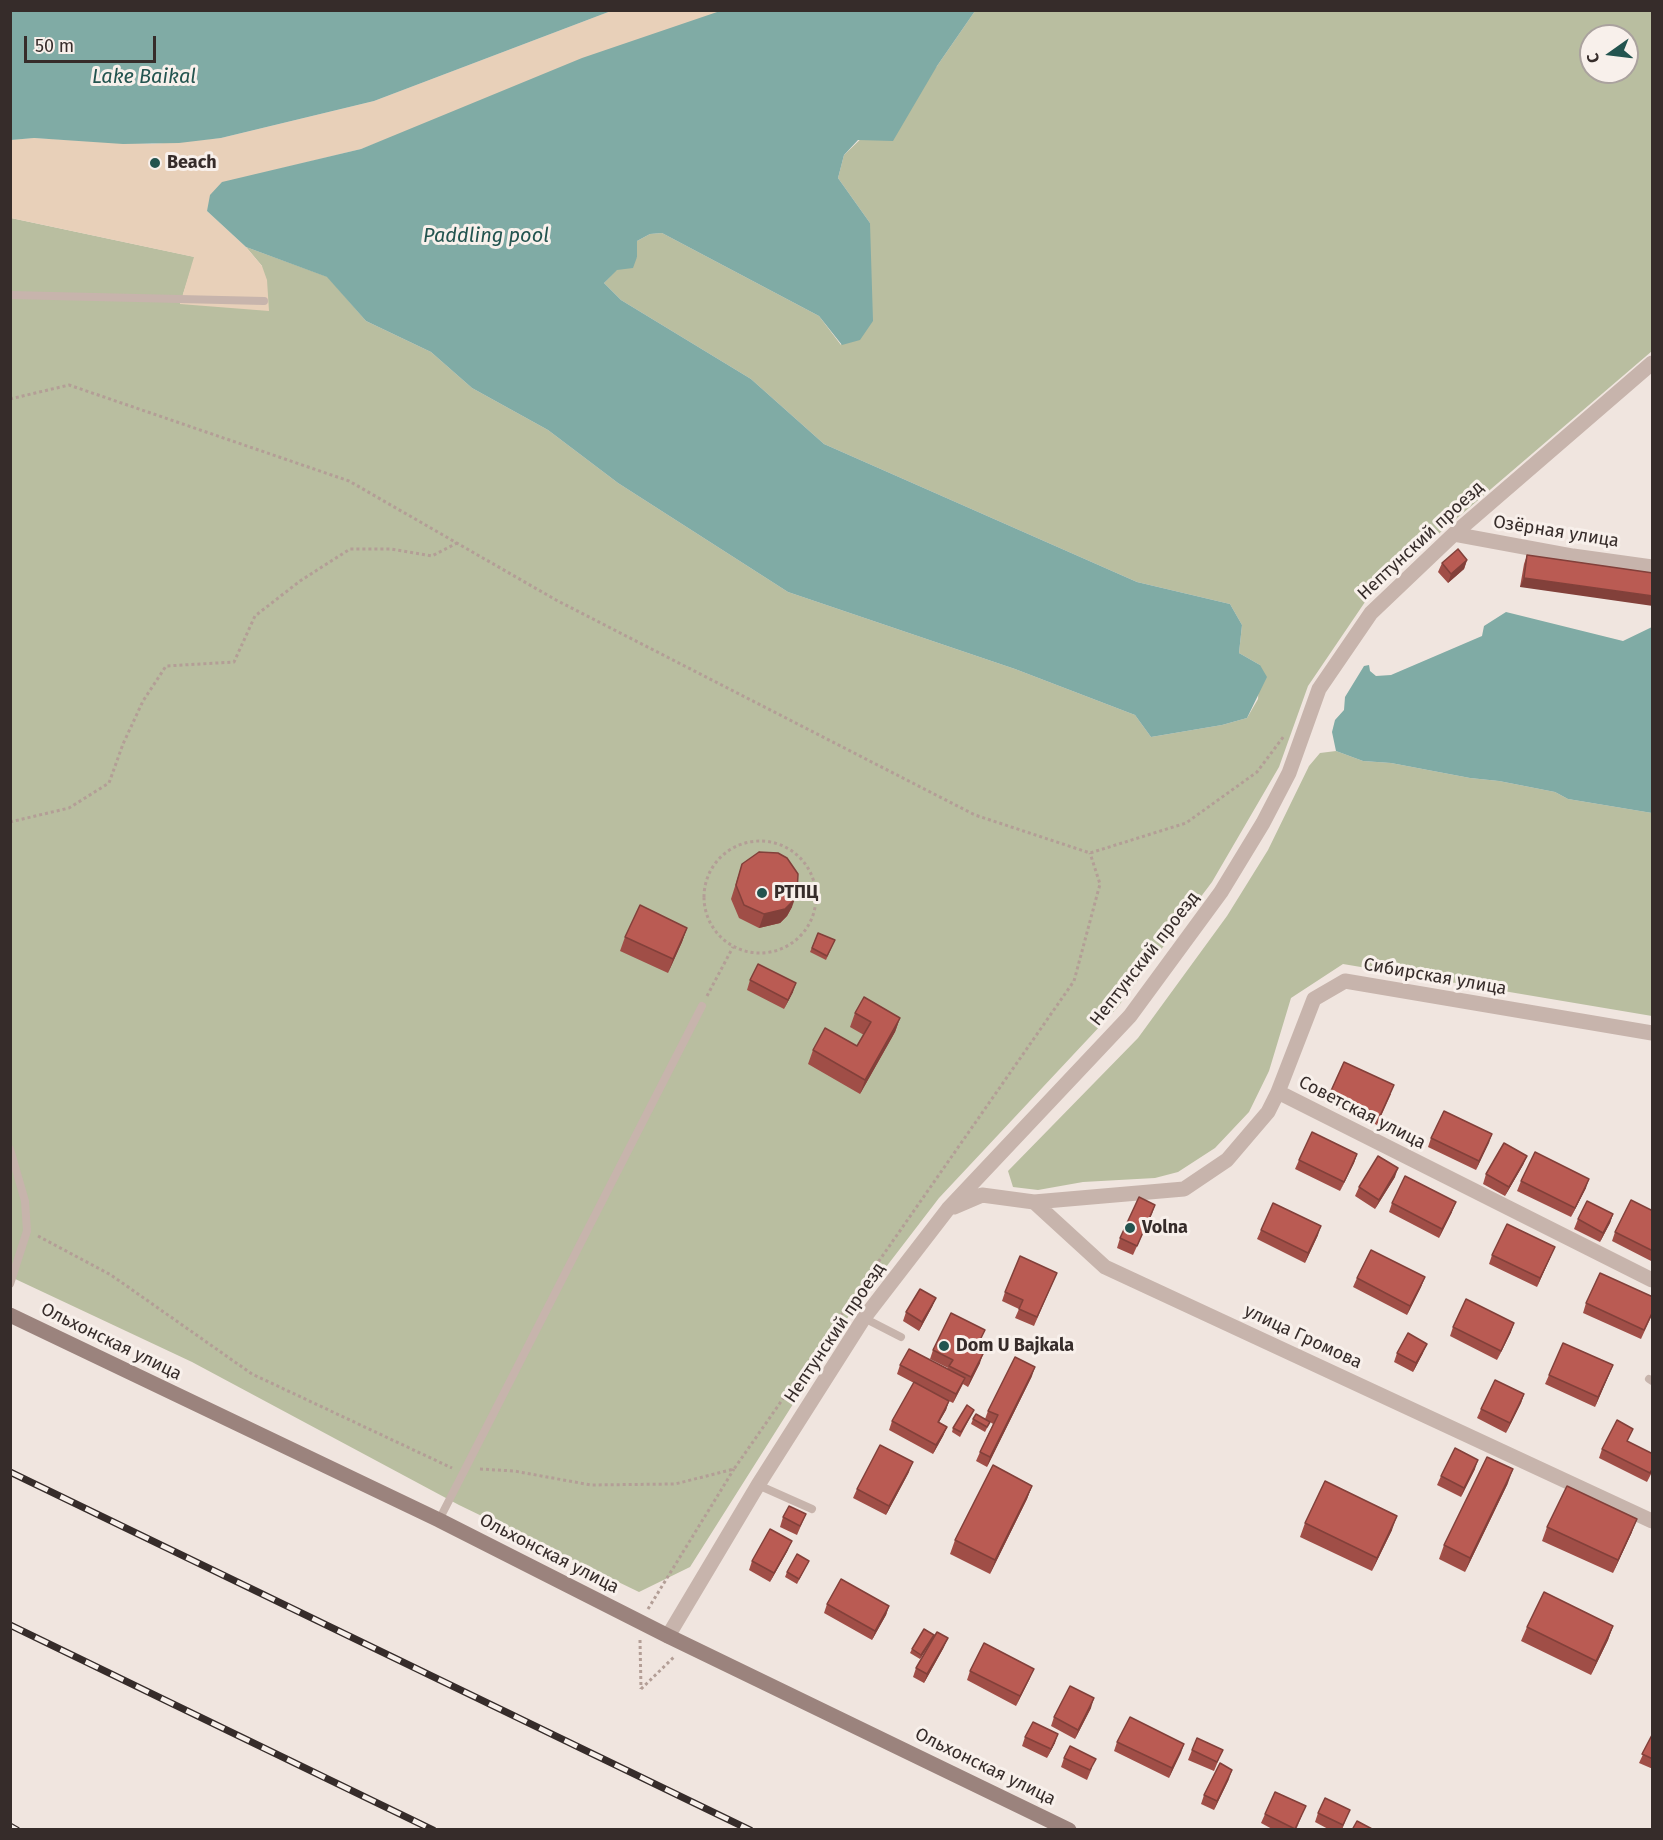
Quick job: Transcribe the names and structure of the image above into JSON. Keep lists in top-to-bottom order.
{
  "streets": {
    "street": [
      "Озёрная улица",
      "Нептунский проезд",
      "Сибирская улица",
      "Советская улица",
      "улица Громова",
      "Ольхонская улица"
    ]
  },
  "crossings": [
    ["Озёрная улица", "Нептунский проезд"],
    ["Нептунский проезд", "Ольхонская улица"],
    ["Сибирская улица", "Советская улица"],
    ["Советская улица", "улица Громова"]
  ],
  "water": ["Lake Baikal", "Paddling pool"],
  "places": [
    "Beach",
    "РТПЦ",
    "Volna",
    "Dom U Bajkala"
  ],
  "scale_bar": "50 m",
  "north": "left"
}
